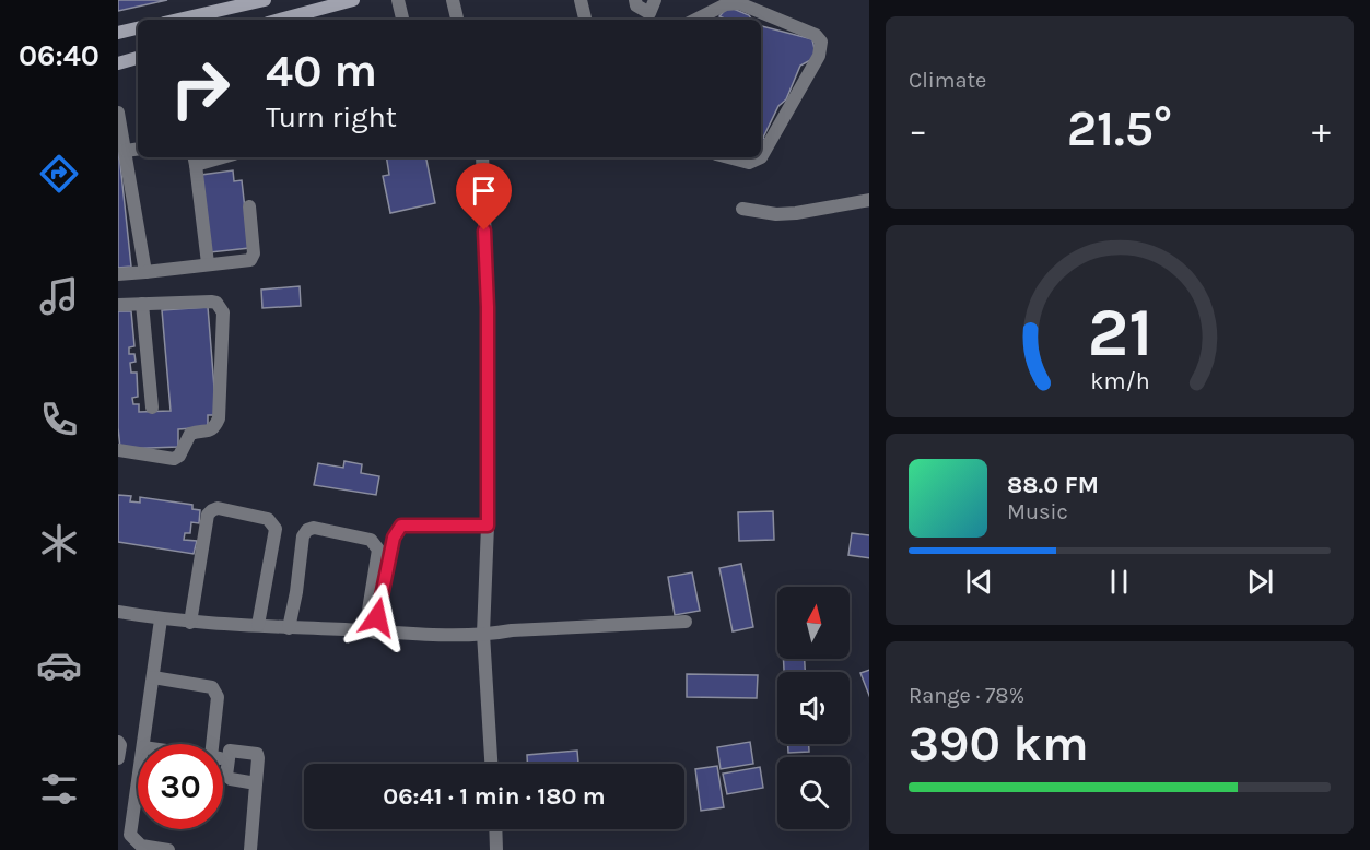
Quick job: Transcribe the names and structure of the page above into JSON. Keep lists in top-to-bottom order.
{
  "north": "top",
  "page": {
    "tabs": "06:40",
    "tile": [
      "Climate",
      ["Range · 78%", "390 km"]
    ],
    "turn": ["40 m", "Turn right"],
    "heat": ["−", "21.5°", "+"],
    "song": ["88.0 FM", "Music"],
    "limit": "30",
    "trip": "06:41 · 1 min · 180 m",
    "gauge": ["21", "km/h"]
  }
}
